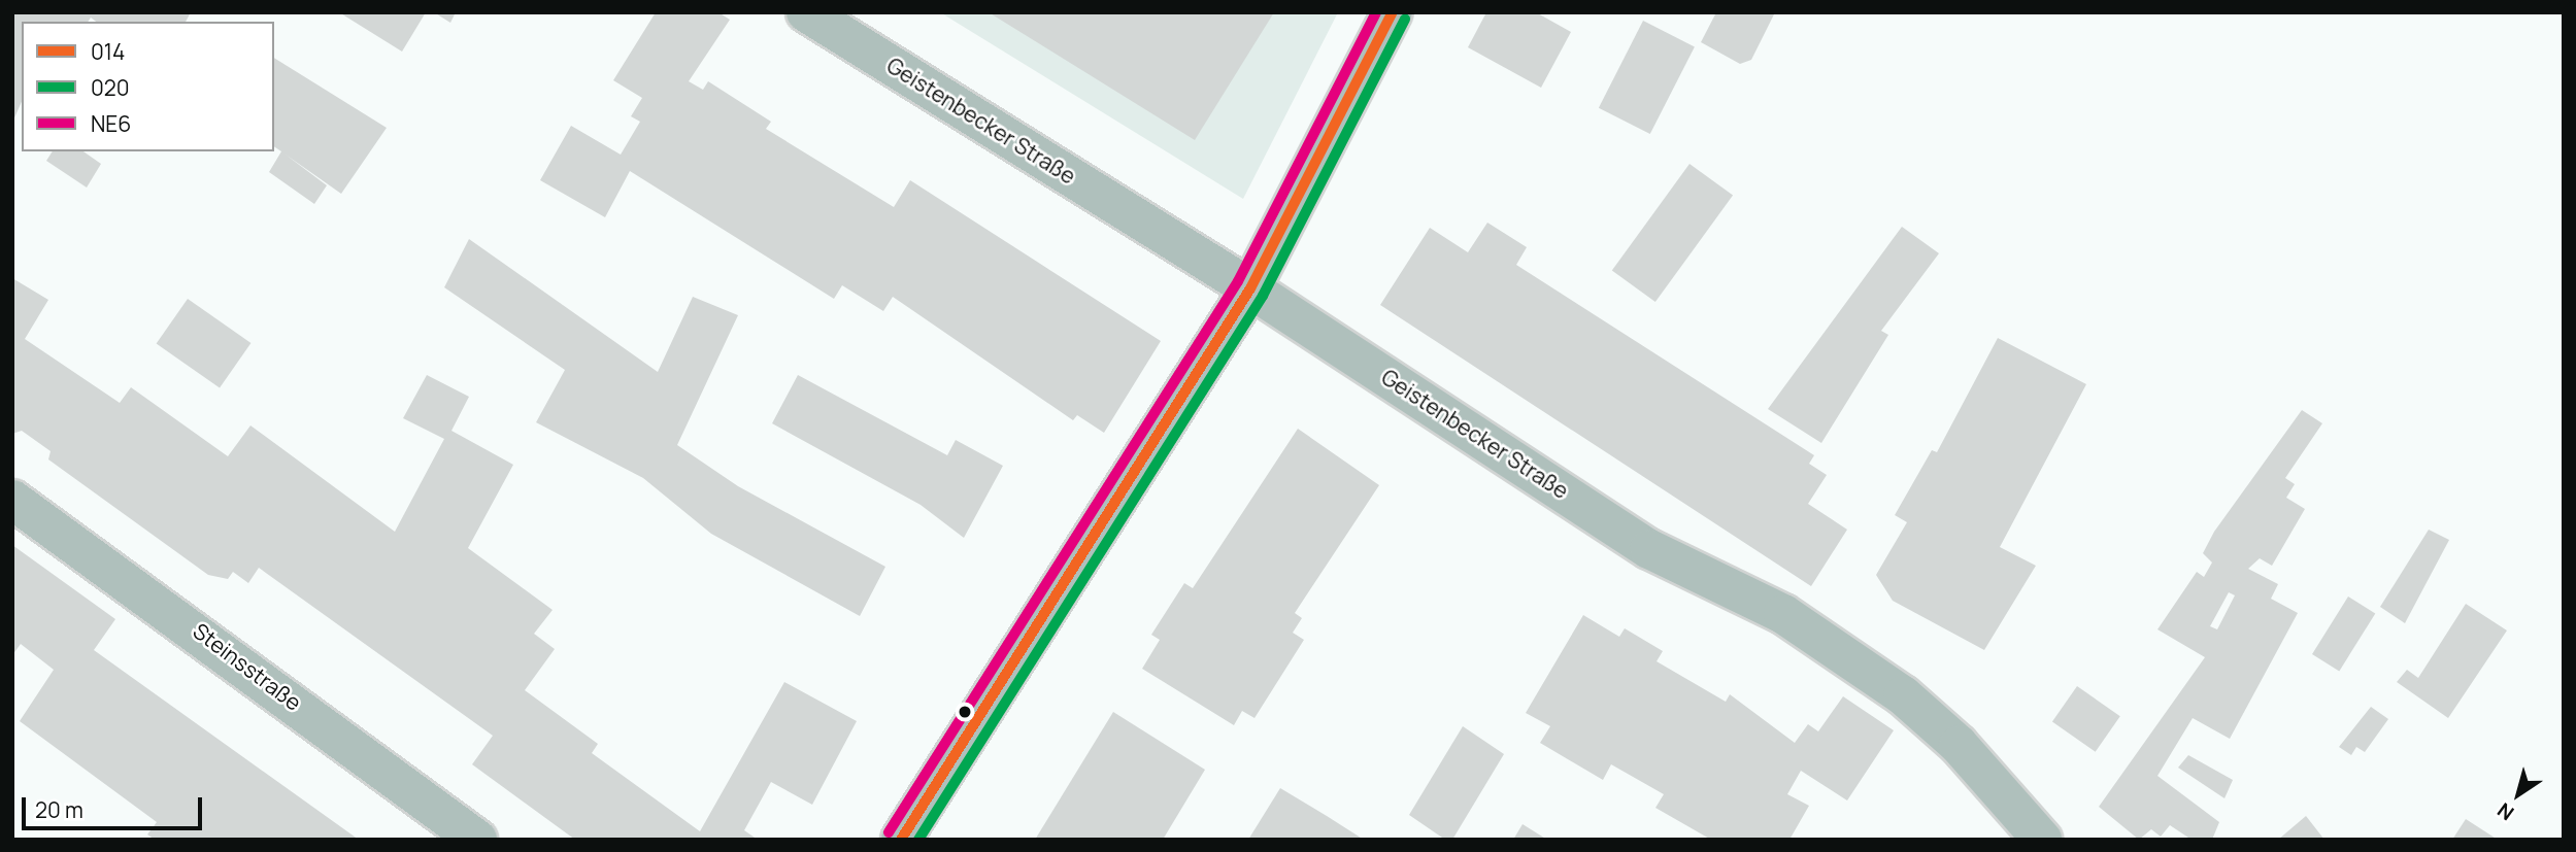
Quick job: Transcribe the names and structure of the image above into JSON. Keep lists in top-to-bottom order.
{
  "streets": {
    "street": ["Geistenbecker Straße", "Steinsstraße"]
  },
  "lines": ["transit line 014", "transit line NE6", "transit line 020"],
  "legend": ["014", "020", "NE6"],
  "scale_bar": "20 m",
  "north": "bottom left"
}
